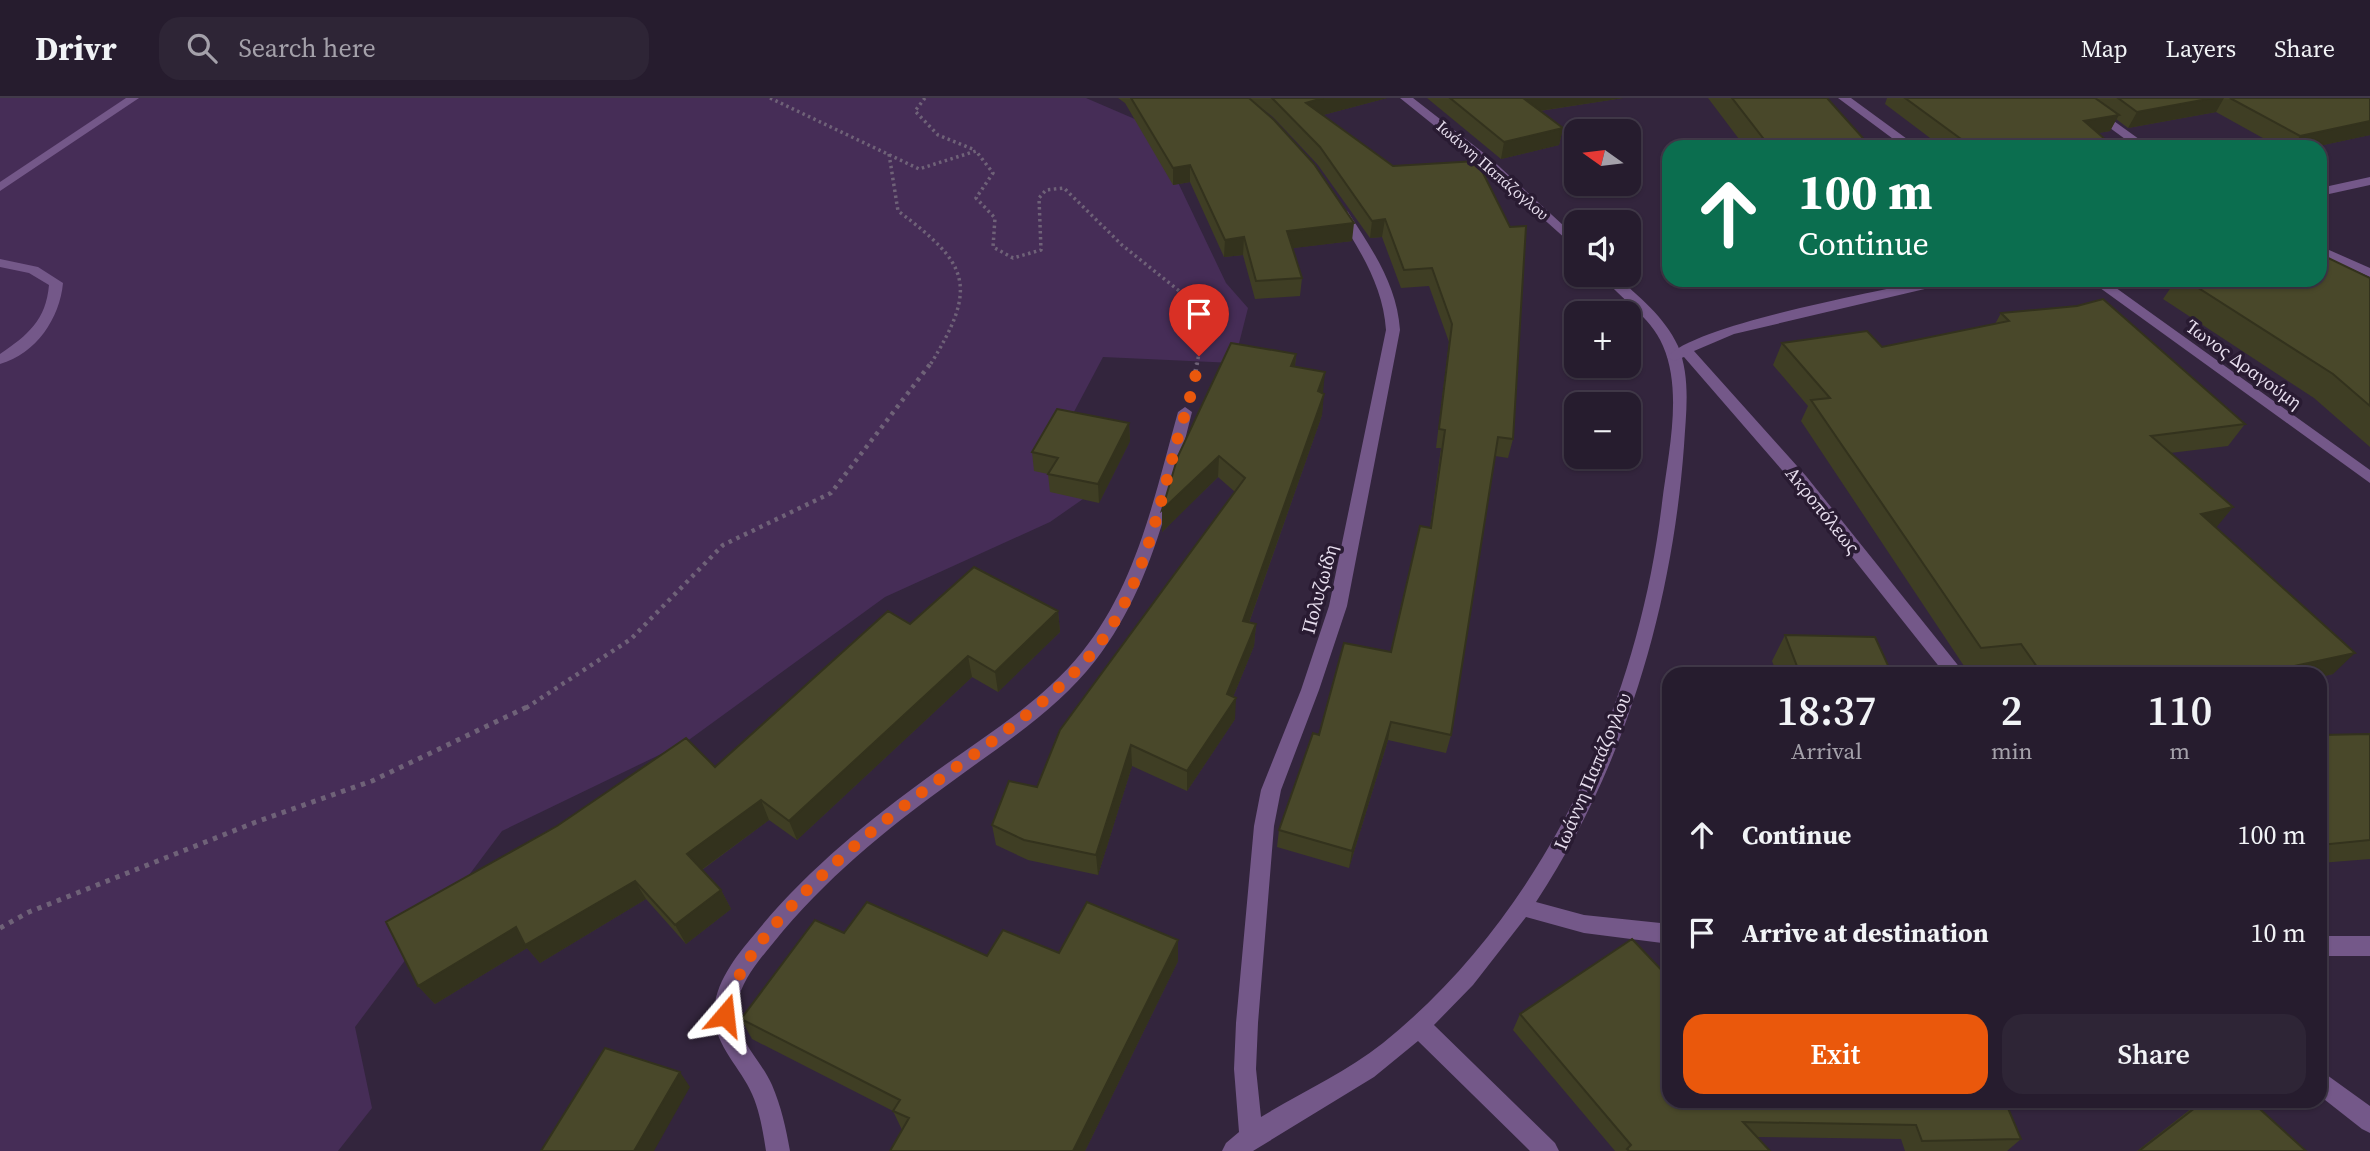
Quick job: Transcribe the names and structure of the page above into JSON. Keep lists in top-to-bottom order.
{
  "streets": {
    "street": [
      "Ιωάννη Παπάζογλου",
      "Ίωνος Δραγούμη",
      "Ακροπόλεως",
      "Πολυζωίδη"
    ]
  },
  "crossings": [
    ["Ιωάννη Παπάζογλου", "Ακροπόλεως"],
    ["Ιωάννη Παπάζογλου", "Πολυζωίδη"]
  ],
  "north": "left",
  "page": {
    "header": "Drivr",
    "search": "Search here",
    "nav": ["Map", "Layers", "Share"],
    "map_buttons": ["+", "−"],
    "turn": ["100 m", "Continue"],
    "eta": [
      "18:37",
      "Arrival",
      "2",
      "min",
      "110",
      "m"
    ],
    "list": [
      {
        "name": "Continue",
        "value": "100 m"
      },
      {
        "name": "Arrive at destination",
        "value": "10 m"
      }
    ],
    "buttons": ["Exit", "Share"]
  }
}
